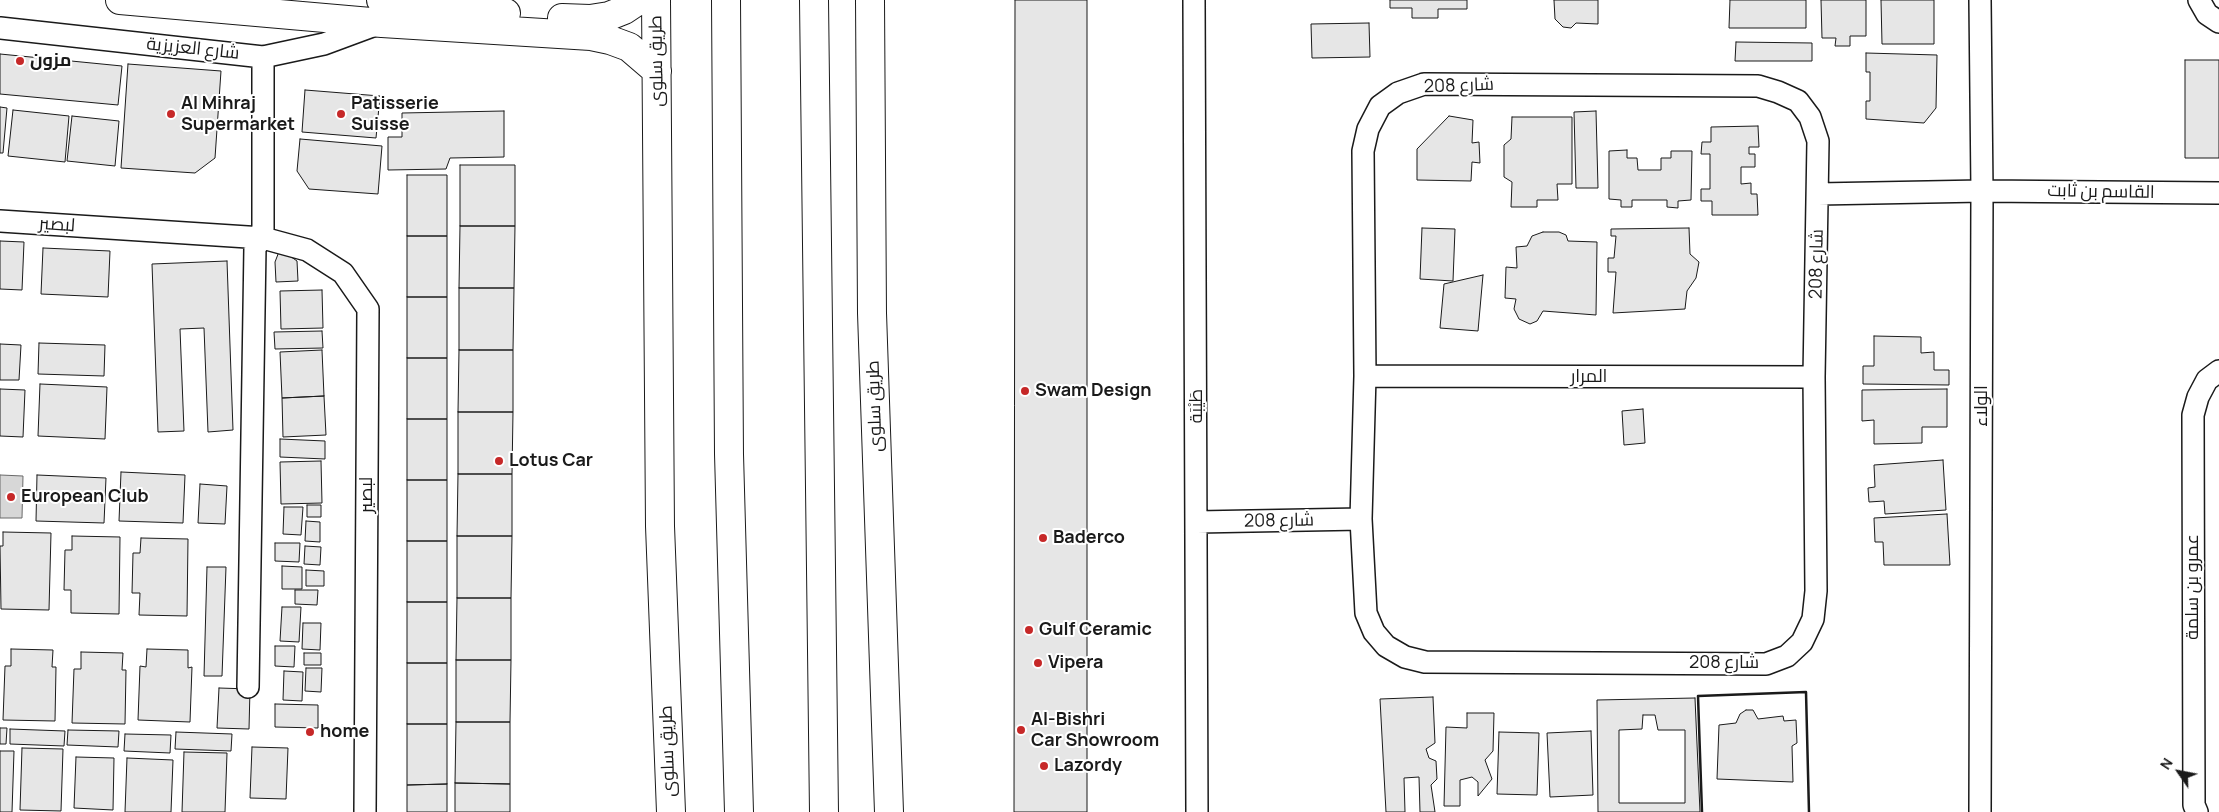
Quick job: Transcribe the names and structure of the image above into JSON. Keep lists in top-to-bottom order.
{
  "streets": {
    "main road": ["شارع العزيزية", "طريق سلوى"],
    "street": [
      "شارع 208",
      "القاسم بن ثابت",
      "لبصير",
      "المرار",
      "طَيْبَة",
      "الولاء",
      "عمرو بن سلمة"
    ]
  },
  "crossings": [
    ["شارع العزيزية", "طريق سلوى"],
    ["شارع 208", "المرار"],
    ["شارع 208", "طَيْبَة"],
    ["القاسم بن ثابت", "الولاء"]
  ],
  "places": [
    "مزون",
    "Al Mihraj Supermarket",
    "Patisserie Suisse",
    "Swam Design",
    "Lotus Car",
    "European Club",
    "Baderco",
    "Gulf Ceramic",
    "Vipera",
    "Al-Bishri Car Showroom",
    "home",
    "Lazordy"
  ],
  "north": "top left"
}
